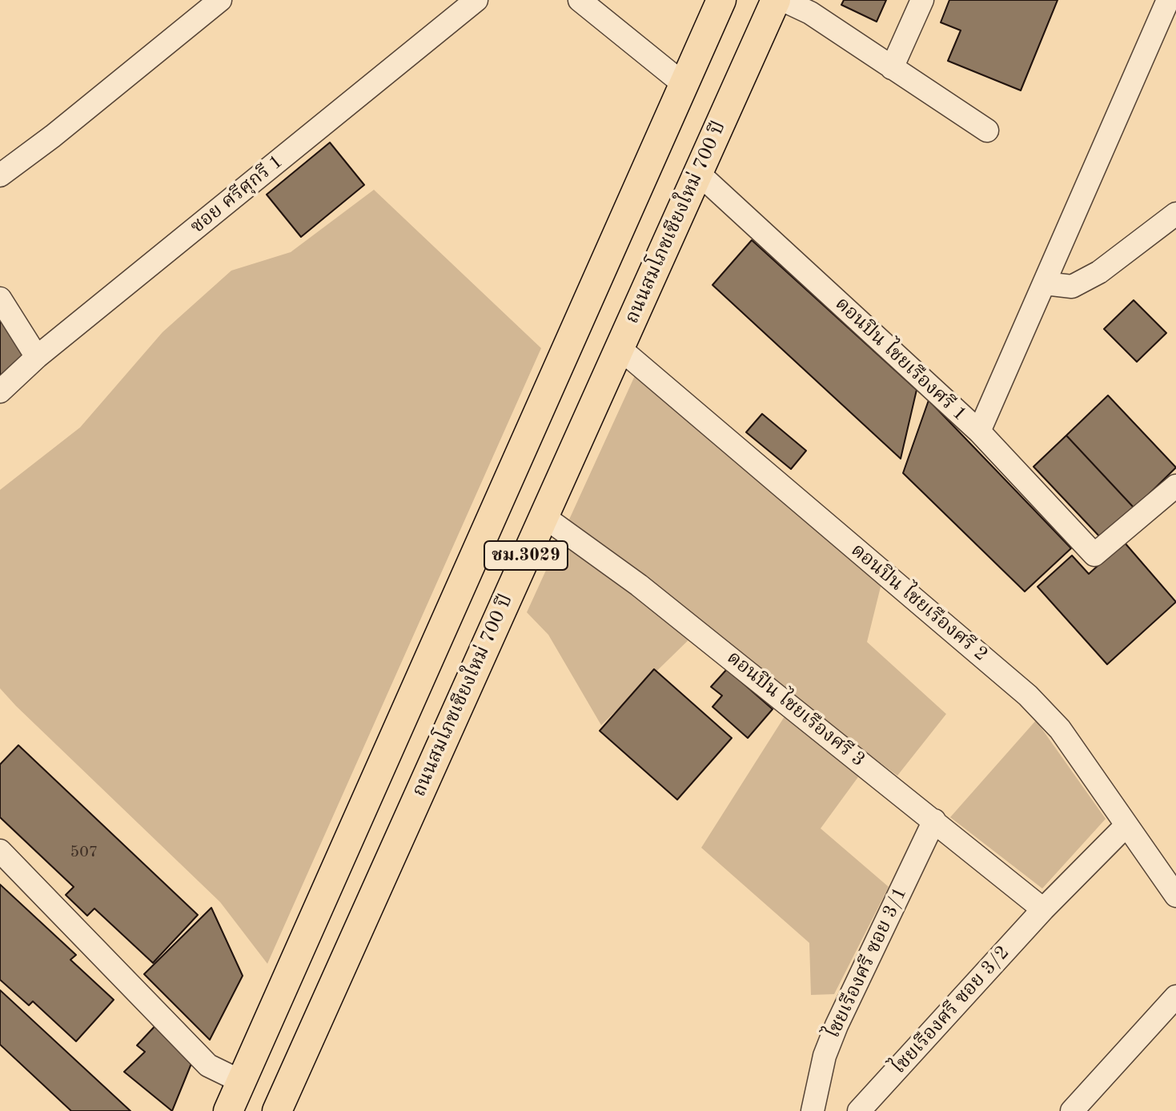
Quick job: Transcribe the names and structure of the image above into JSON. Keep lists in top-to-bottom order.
{
  "streets": {
    "main road": ["ถนนสมโภชเชียงใหม่ 700 ปี", "ชม.3029"],
    "street": [
      "ซอย ศรีศุกรี 1",
      "ดอนปิน ไชยเรืองศรี 1",
      "ดอนปิน ไชยเรืองศรี 2",
      "ดอนปิน ไชยเรืองศรี 3",
      "ไชยเรืองศรี ซอย 3/1",
      "ไชยเรืองศรี ซอย 3/2"
    ]
  },
  "crossings": [
    ["ถนนสมโภชเชียงใหม่ 700 ปี", "ดอนปิน ไชยเรืองศรี 1"],
    ["ถนนสมโภชเชียงใหม่ 700 ปี", "ดอนปิน ไชยเรืองศรี 2"],
    ["ถนนสมโภชเชียงใหม่ 700 ปี", "ดอนปิน ไชยเรืองศรี 3"],
    ["ดอนปิน ไชยเรืองศรี 2", "ไชยเรืองศรี ซอย 3/2"],
    ["ดอนปิน ไชยเรืองศรี 3", "ไชยเรืองศรี ซอย 3/1"],
    ["ดอนปิน ไชยเรืองศรี 3", "ไชยเรืองศรี ซอย 3/2"]
  ],
  "house_numbers": ["507"]
}
